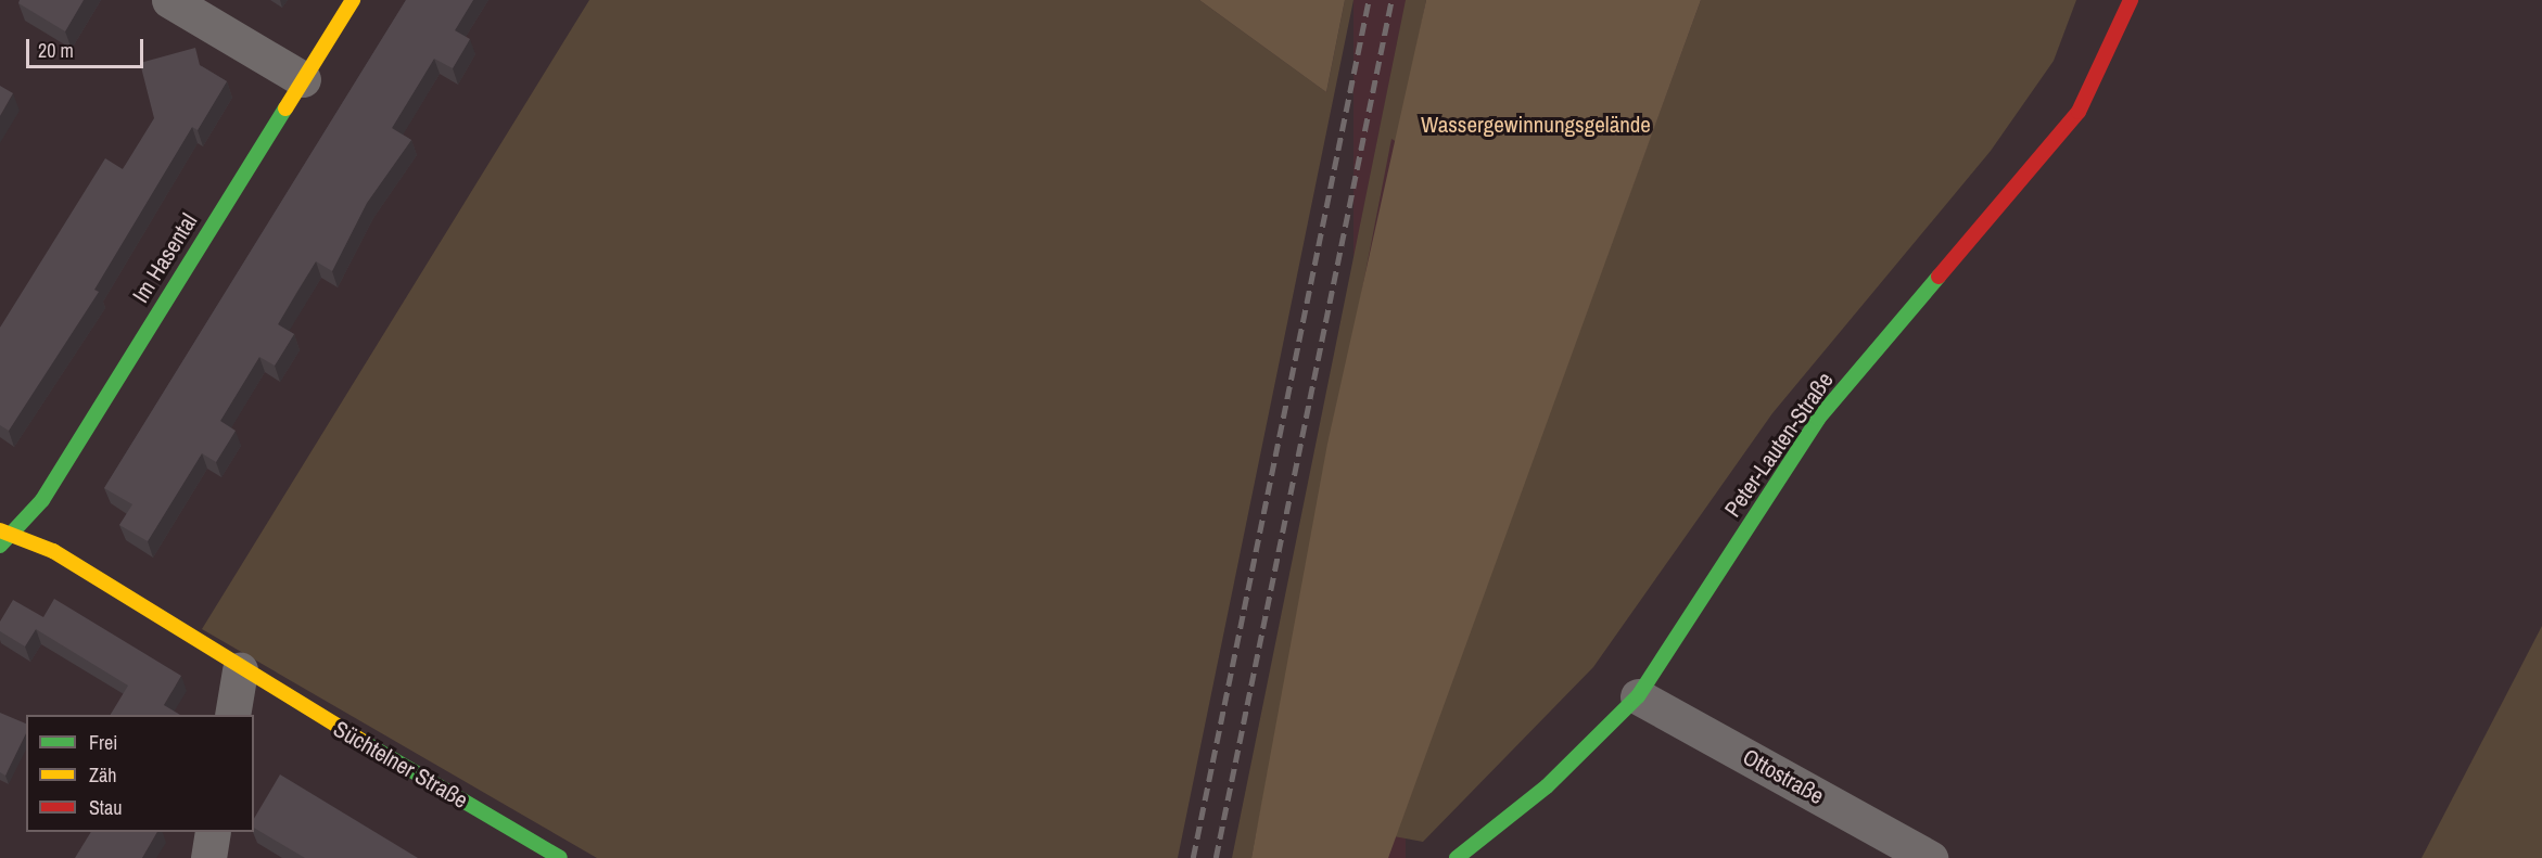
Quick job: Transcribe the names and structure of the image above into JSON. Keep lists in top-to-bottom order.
{
  "streets": {
    "street": [
      "Im Hasental",
      "Peter-Lauten-Straße",
      "Süchtelner Straße",
      "Ottostraße"
    ]
  },
  "crossings": [
    ["Im Hasental", "Süchtelner Straße"],
    ["Peter-Lauten-Straße", "Ottostraße"]
  ],
  "parks": ["Wassergewinnungsgelände"],
  "legend": ["Frei", "Zäh", "Stau"],
  "scale_bar": "20 m"
}
